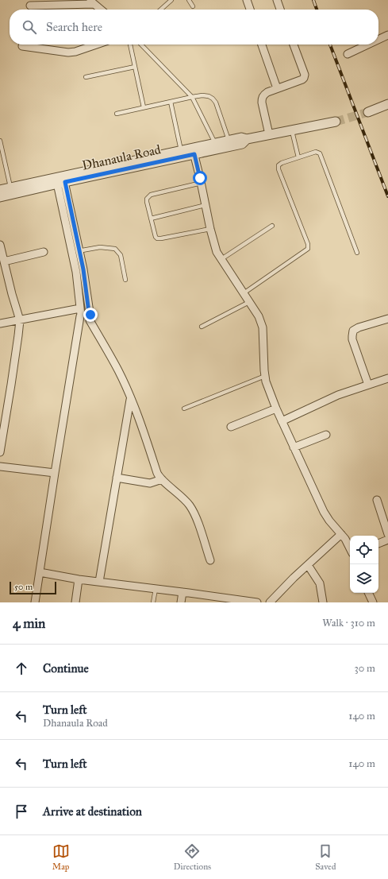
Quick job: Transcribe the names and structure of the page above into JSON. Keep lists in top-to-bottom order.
{
  "streets": {
    "street": ["Dhanaula Road"]
  },
  "scale_bar": "50 m",
  "page": {
    "search": "Search here",
    "scale": "50 m",
    "heading": ["4 min", "Walk · 310 m"],
    "list": [
      ["Continue", "30 m"],
      ["Turn left", "Dhanaula Road", "140 m"],
      ["Turn left", "140 m"],
      "Arrive at destination"
    ],
    "nav": ["Map", "Directions", "Saved"]
  }
}
